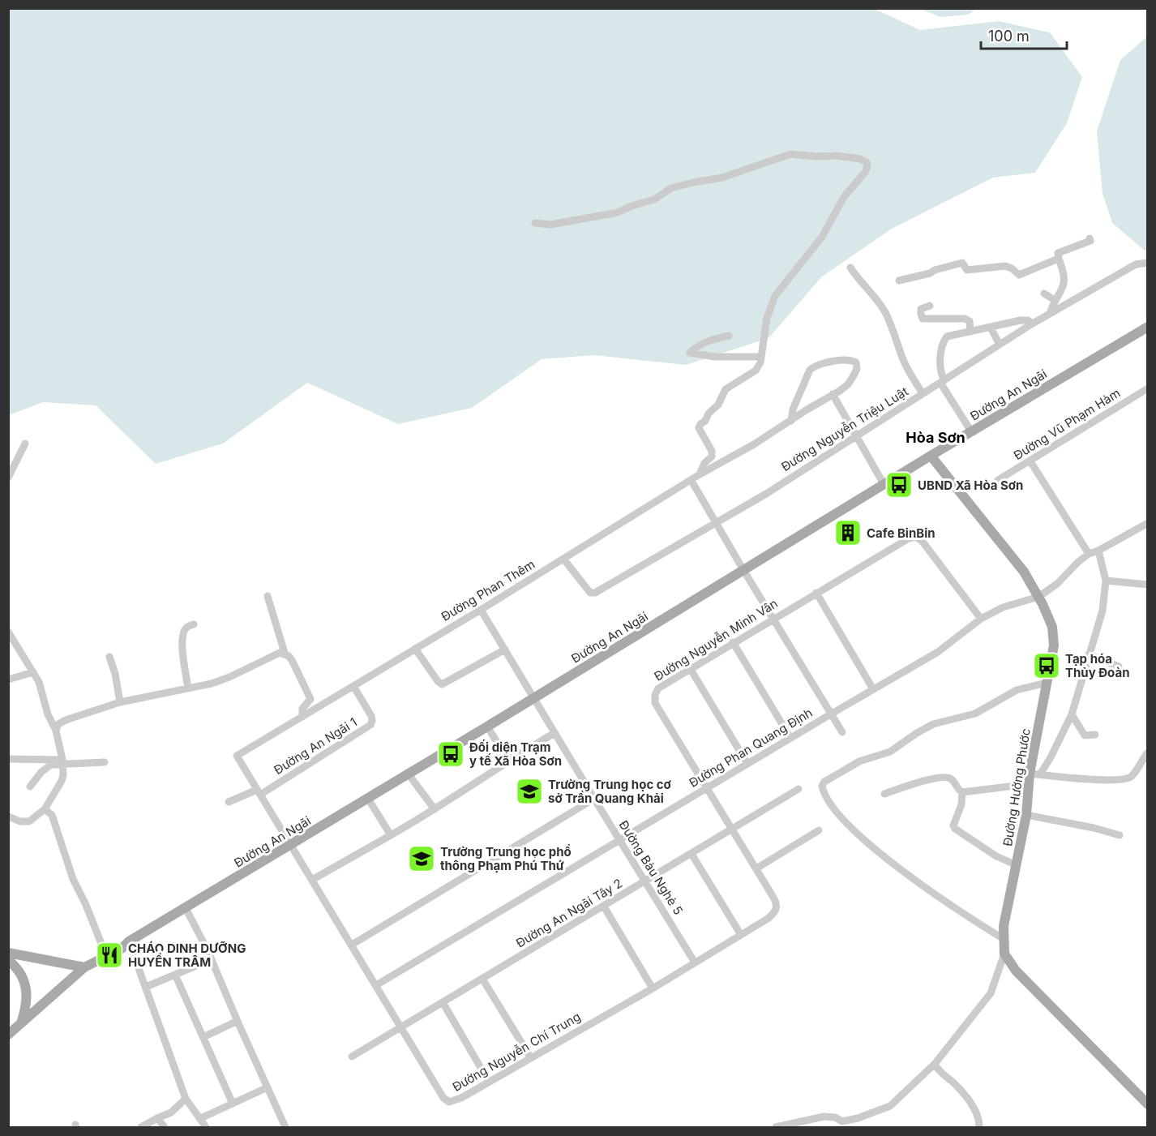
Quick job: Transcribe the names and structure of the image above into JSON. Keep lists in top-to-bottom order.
{
  "streets": {
    "main road": ["Đường An Ngãi", "Đường Hưởng Phước"],
    "street": [
      "Đường Vũ Phạm Hàm",
      "Đường Nguyễn Triệu Luật",
      "Đường Phan Thêm",
      "Đường Nguyễn Minh Vân",
      "Đường An Ngãi 1",
      "Đường Phan Quang Định",
      "Đường Bàu Nghè 5",
      "Đường An Ngãi Tây 2",
      "Đường Nguyễn Chí Trung"
    ]
  },
  "crossings": [
    ["Đường An Ngãi", "Đường Phan Thêm"],
    ["Đường An Ngãi", "Đường Hưởng Phước"],
    ["Đường An Ngãi", "Đường Bàu Nghè 5"],
    ["Đường An Ngãi", "Đường Nguyễn Chí Trung"],
    ["Đường Nguyễn Triệu Luật", "Đường Phan Thêm"],
    ["Đường Phan Thêm", "Đường An Ngãi 1"],
    ["Đường Phan Thêm", "Đường Bàu Nghè 5"],
    ["Đường Phan Thêm", "Đường Nguyễn Chí Trung"],
    ["Đường Nguyễn Minh Vân", "Đường Phan Quang Định"],
    ["Đường Nguyễn Minh Vân", "Đường An Ngãi Tây 2"],
    ["Đường Nguyễn Minh Vân", "Đường Nguyễn Chí Trung"],
    ["Đường Phan Quang Định", "Đường Hưởng Phước"],
    ["Đường Phan Quang Định", "Đường Bàu Nghè 5"],
    ["Đường Phan Quang Định", "Đường Nguyễn Chí Trung"],
    ["Đường Bàu Nghè 5", "Đường An Ngãi Tây 2"],
    ["Đường Bàu Nghè 5", "Đường Nguyễn Chí Trung"],
    ["Đường An Ngãi Tây 2", "Đường Nguyễn Chí Trung"]
  ],
  "districts": ["Hòa Sơn"],
  "places": {
    "bus stop": ["UBND Xã Hòa Sơn", "Tạp hóa Thủy Đoàn", "Đối diện Trạm y tế Xã Hòa Sơn"],
    "building": ["Cafe BinBin"],
    "school or university": ["Trường Trung học cơ sở Trần Quang Khải", "Trường Trung học phổ thông Phạm Phú Thứ"],
    "restaurant": ["CHÁO DINH DƯỠNG HUYỀN TRÂM"]
  },
  "scale_bar": "100 m"
}
